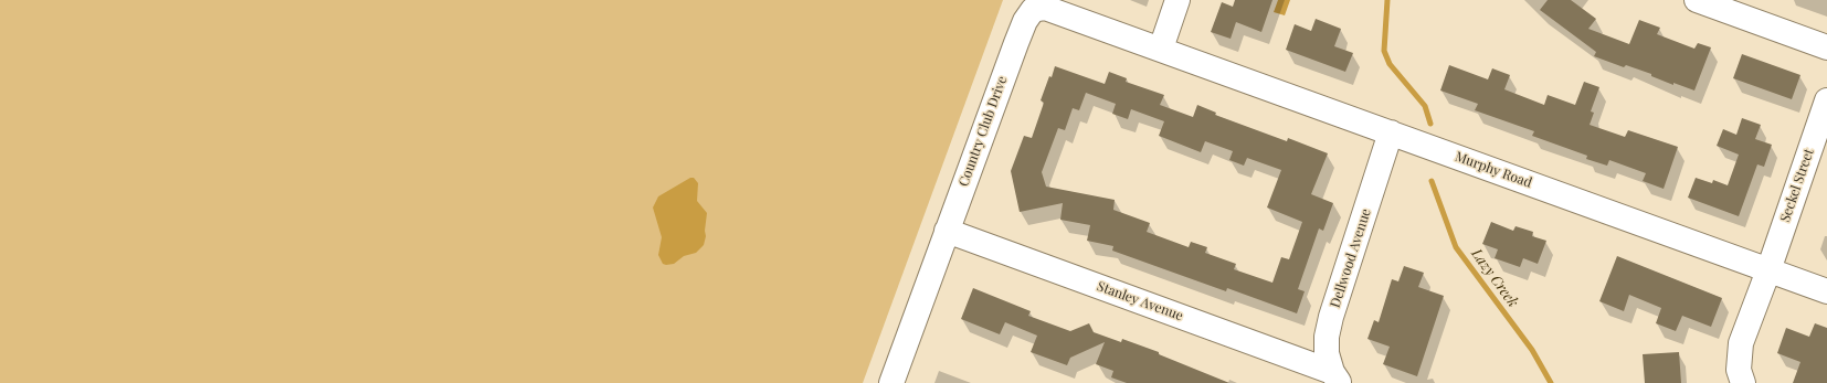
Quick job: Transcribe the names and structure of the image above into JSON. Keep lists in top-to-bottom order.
{
  "streets": {
    "street": [
      "Country Club Drive",
      "Murphy Road",
      "Seckel Street",
      "Dellwood Avenue",
      "Stanley Avenue"
    ]
  },
  "crossings": [
    ["Country Club Drive", "Murphy Road"],
    ["Country Club Drive", "Stanley Avenue"],
    ["Murphy Road", "Seckel Street"],
    ["Murphy Road", "Dellwood Avenue"],
    ["Dellwood Avenue", "Stanley Avenue"]
  ],
  "water": ["Lazy Creek"]
}
